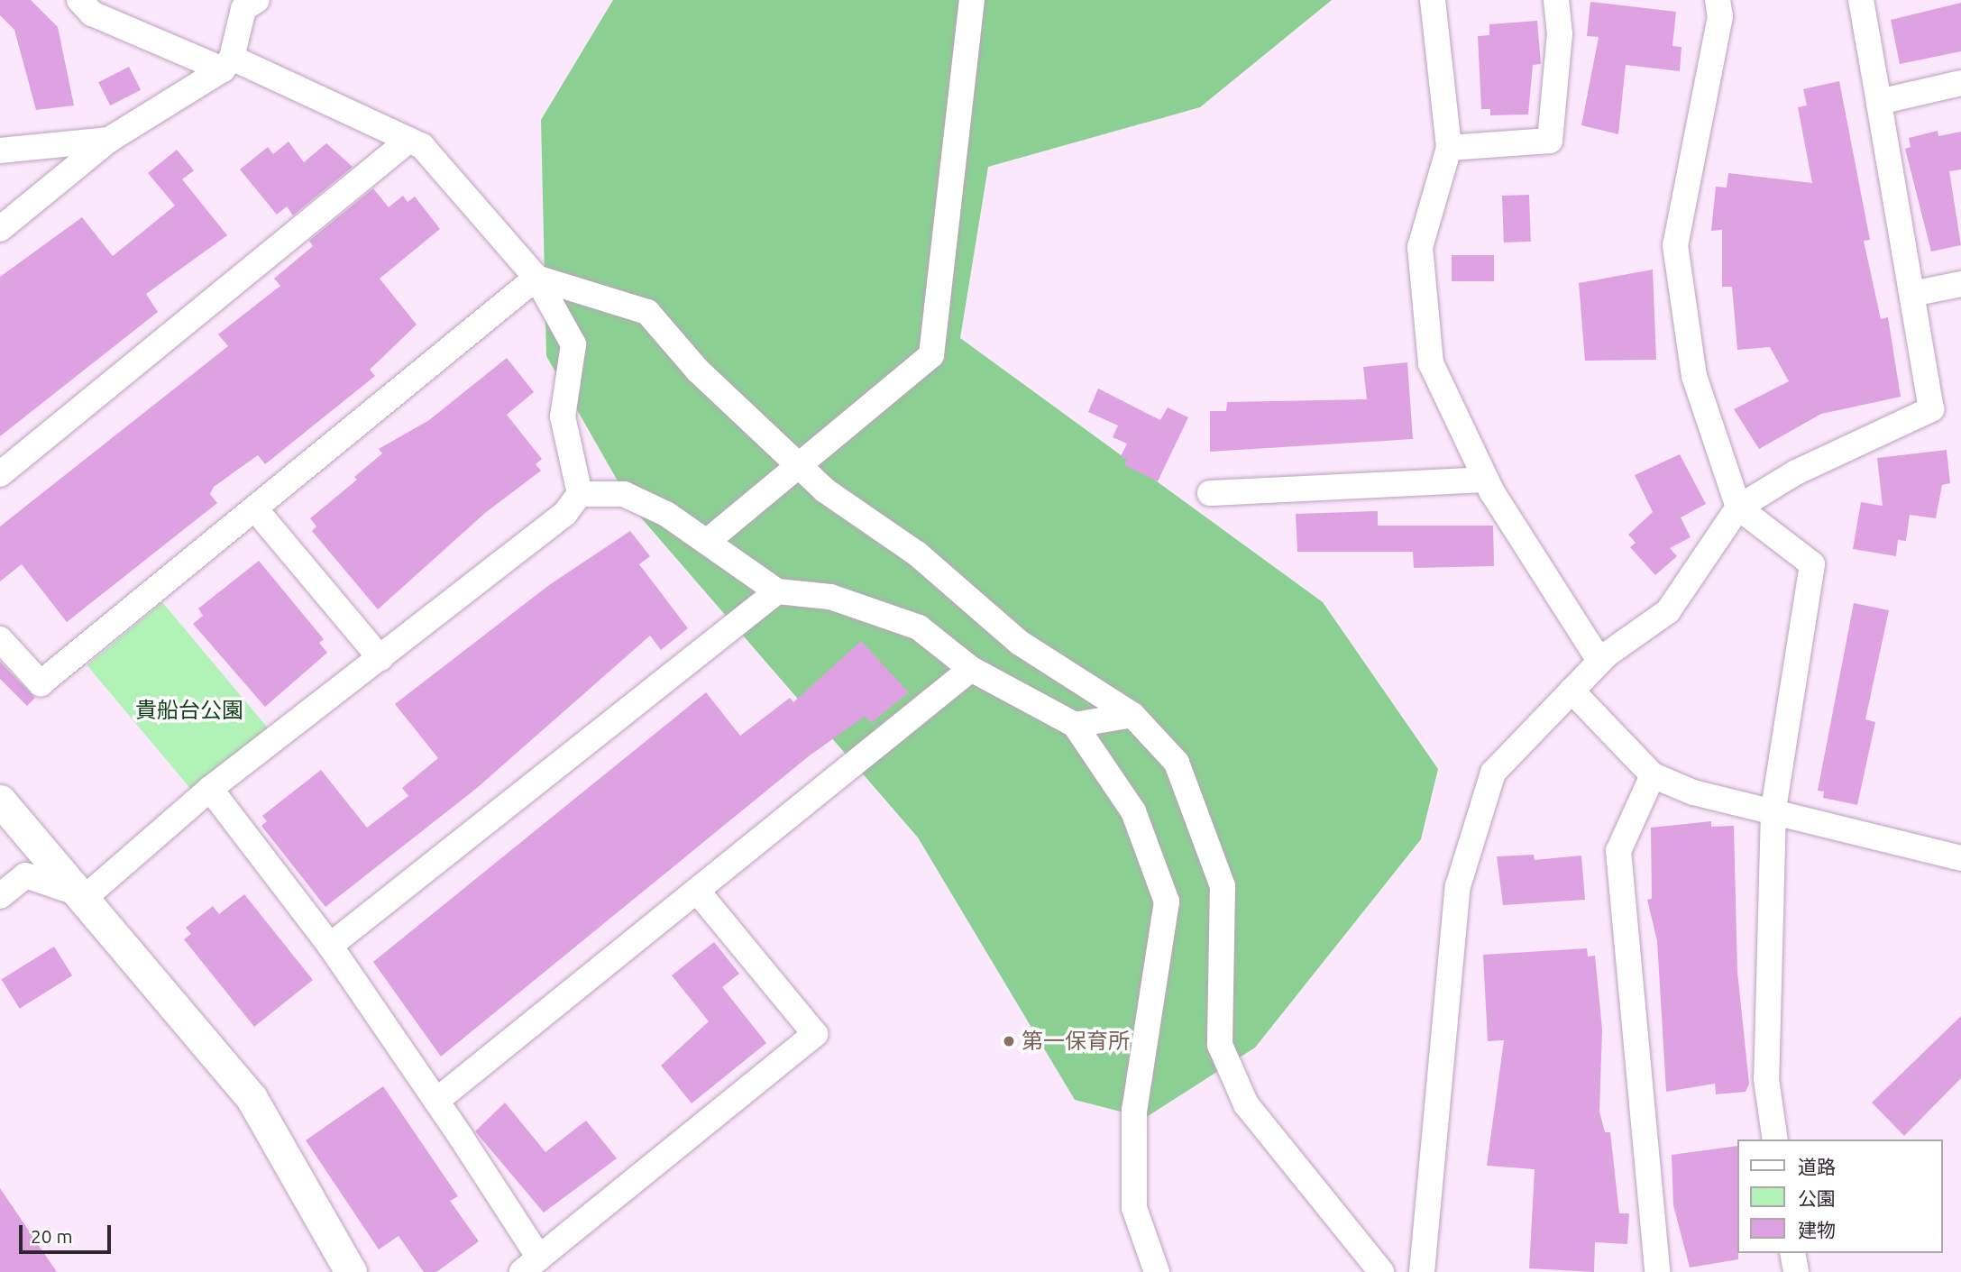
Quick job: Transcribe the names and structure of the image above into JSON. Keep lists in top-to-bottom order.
{
  "parks": ["貴船台公園"],
  "places": ["第一保育所"],
  "legend": ["道路", "公園", "建物"],
  "scale_bar": "20 m"
}
